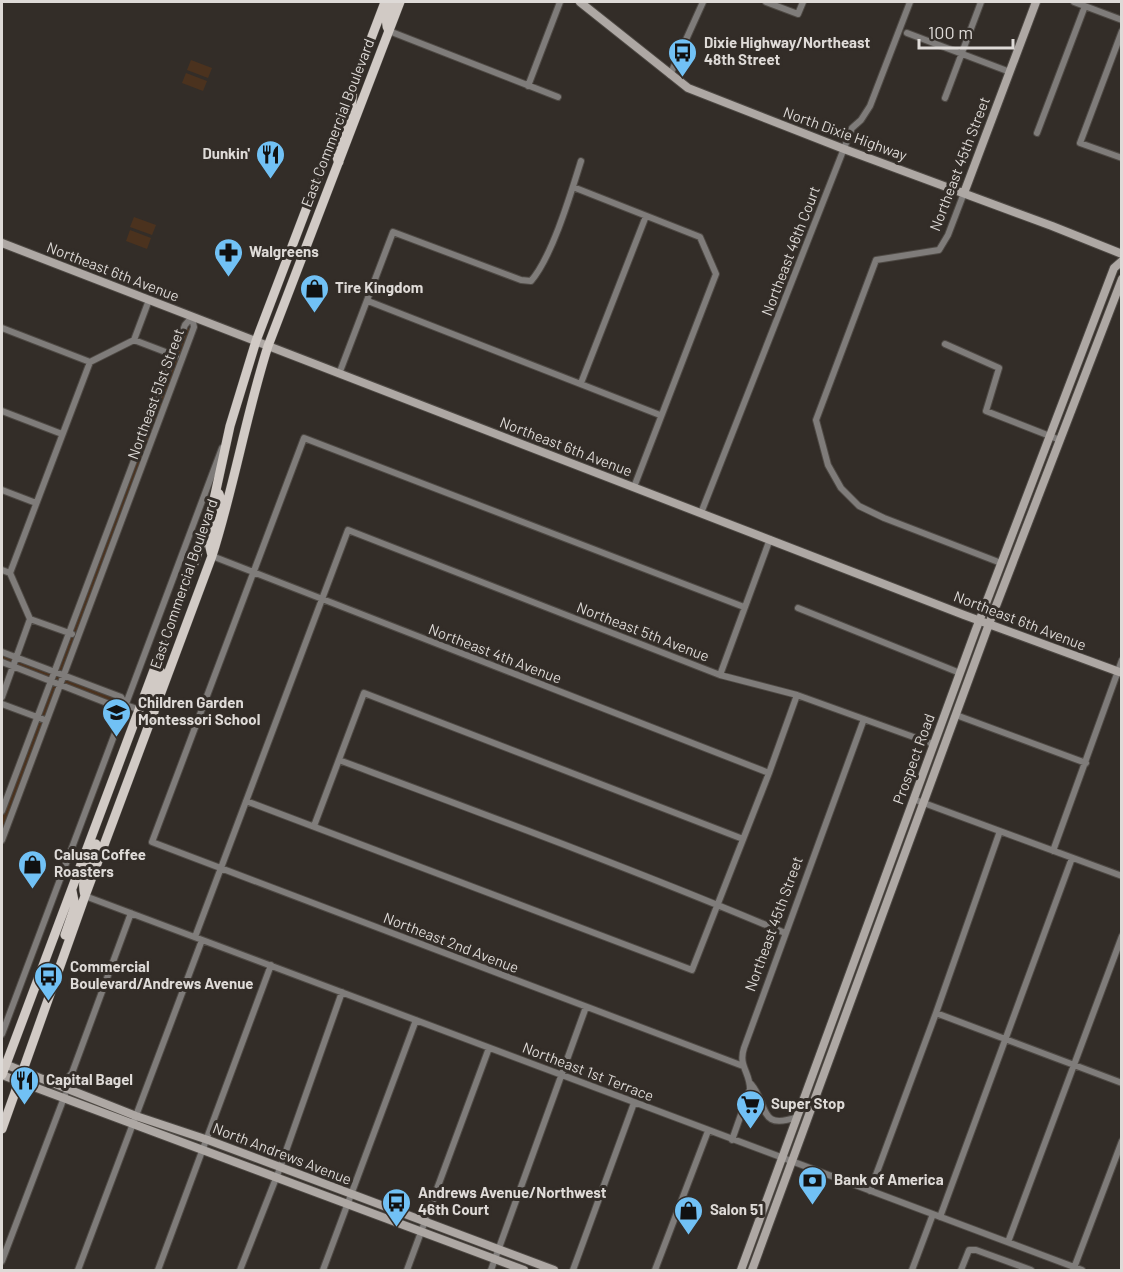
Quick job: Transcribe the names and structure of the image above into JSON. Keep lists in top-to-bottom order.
{
  "streets": {
    "main road": [
      "East Commercial Boulevard",
      "North Dixie Highway",
      "Northeast 45th Street",
      "Northeast 6th Avenue",
      "Prospect Road",
      "North Andrews Avenue"
    ],
    "street": [
      "Northeast 46th Court",
      "Northeast 51st Street",
      "Northeast 5th Avenue",
      "Northeast 4th Avenue",
      "Northeast 2nd Avenue",
      "Northeast 1st Terrace"
    ]
  },
  "crossings": [
    ["East Commercial Boulevard", "Northeast 6th Avenue"],
    ["East Commercial Boulevard", "Northeast 4th Avenue"],
    ["East Commercial Boulevard", "Northeast 1st Terrace"],
    ["East Commercial Boulevard", "North Andrews Avenue"],
    ["North Dixie Highway", "Northeast 45th Street"],
    ["North Dixie Highway", "Northeast 46th Court"],
    ["Northeast 45th Street", "Northeast 5th Avenue"],
    ["Northeast 45th Street", "Prospect Road"],
    ["Northeast 45th Street", "Northeast 2nd Avenue"],
    ["Northeast 46th Court", "Northeast 6th Avenue"],
    ["Northeast 6th Avenue", "Northeast 51st Street"],
    ["Northeast 6th Avenue", "Prospect Road"],
    ["Northeast 5th Avenue", "Northeast 4th Avenue"],
    ["Northeast 5th Avenue", "Prospect Road"],
    ["Northeast 4th Avenue", "Northeast 2nd Avenue"],
    ["Prospect Road", "Northeast 1st Terrace"]
  ],
  "places": {
    "bus stop": ["Dixie Highway/Northeast 48th Street", "Commercial Boulevard/Andrews Avenue", "Andrews Avenue/Northwest 46th Court"],
    "restaurant": ["Dunkin'", "Capital Bagel"],
    "pharmacy": ["Walgreens"],
    "shop": ["Tire Kingdom", "Calusa Coffee Roasters", "Salon 51"],
    "school or university": ["Children Garden Montessori School"],
    "supermarket": ["Super Stop"],
    "bank": ["Bank of America"]
  },
  "scale_bar": "100 m"
}
